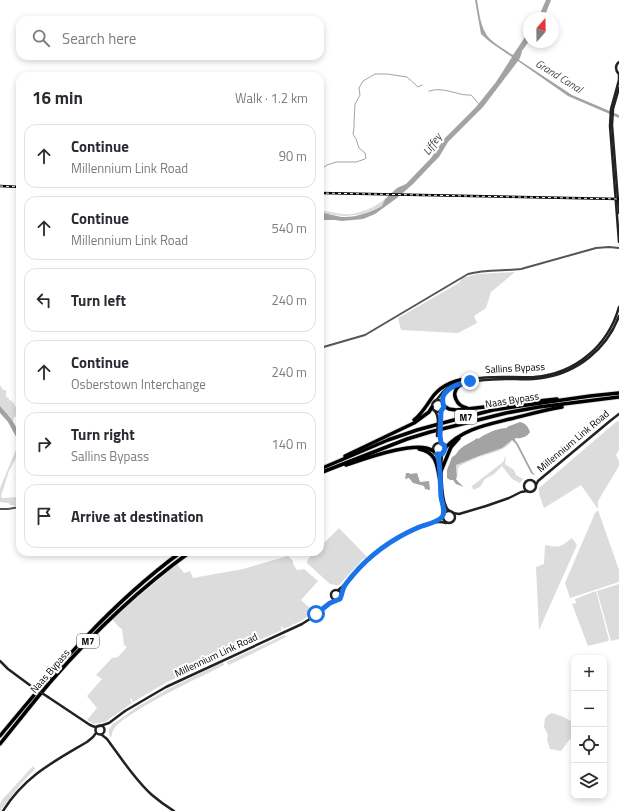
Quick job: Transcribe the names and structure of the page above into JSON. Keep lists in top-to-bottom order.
{
  "streets": {
    "highway": ["Naas Bypass", "M7"],
    "main road": ["Sallins Bypass", "Millennium Link Road"]
  },
  "crossings": [
    ["Sallins Bypass", "M7"],
    ["Naas Bypass", "M7"]
  ],
  "water": ["Grand Canal", "Liffey"],
  "north": "top",
  "page": {
    "search": "Search here",
    "heading": ["16 min", "Walk · 1.2 km"],
    "list": [
      ["Continue", "Millennium Link Road", "90 m"],
      ["Continue", "Millennium Link Road", "540 m"],
      ["Turn left", "240 m"],
      ["Continue", "Osberstown Interchange", "240 m"],
      ["Turn right", "Sallins Bypass", "140 m"],
      "Arrive at destination"
    ],
    "map_buttons": ["+", "−"]
  }
}
